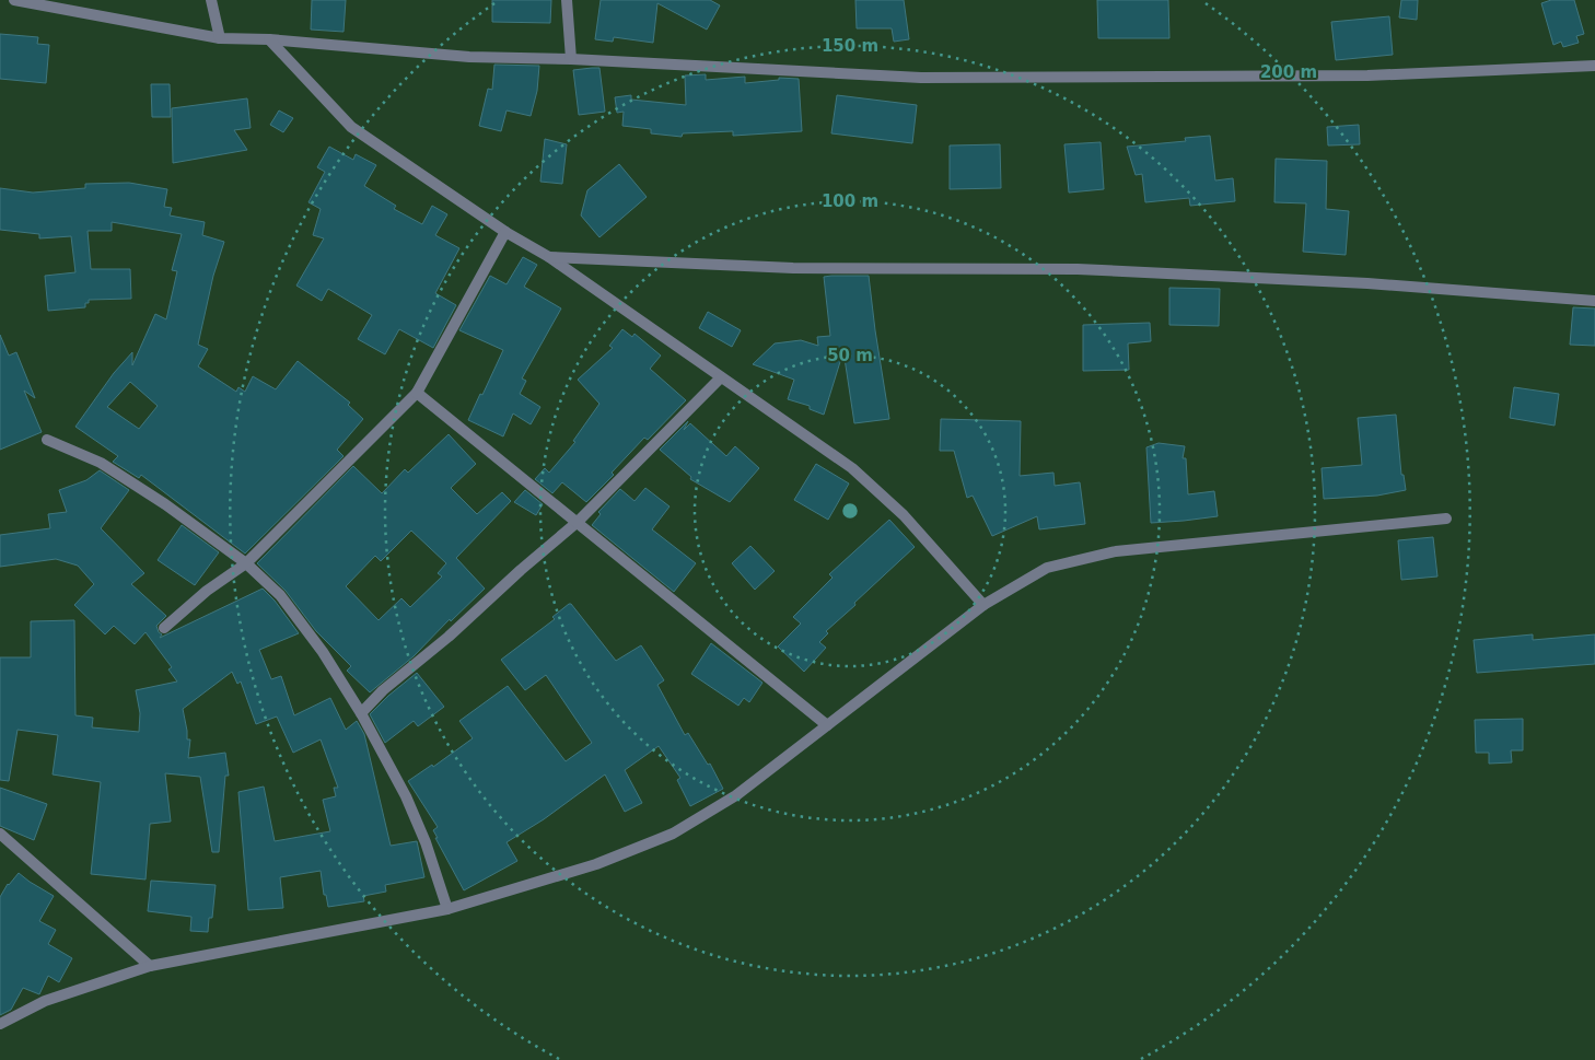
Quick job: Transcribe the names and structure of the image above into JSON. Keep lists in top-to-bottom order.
{
  "rings": [
    "150 m",
    "200 m",
    "100 m",
    "50 m"
  ]
}
